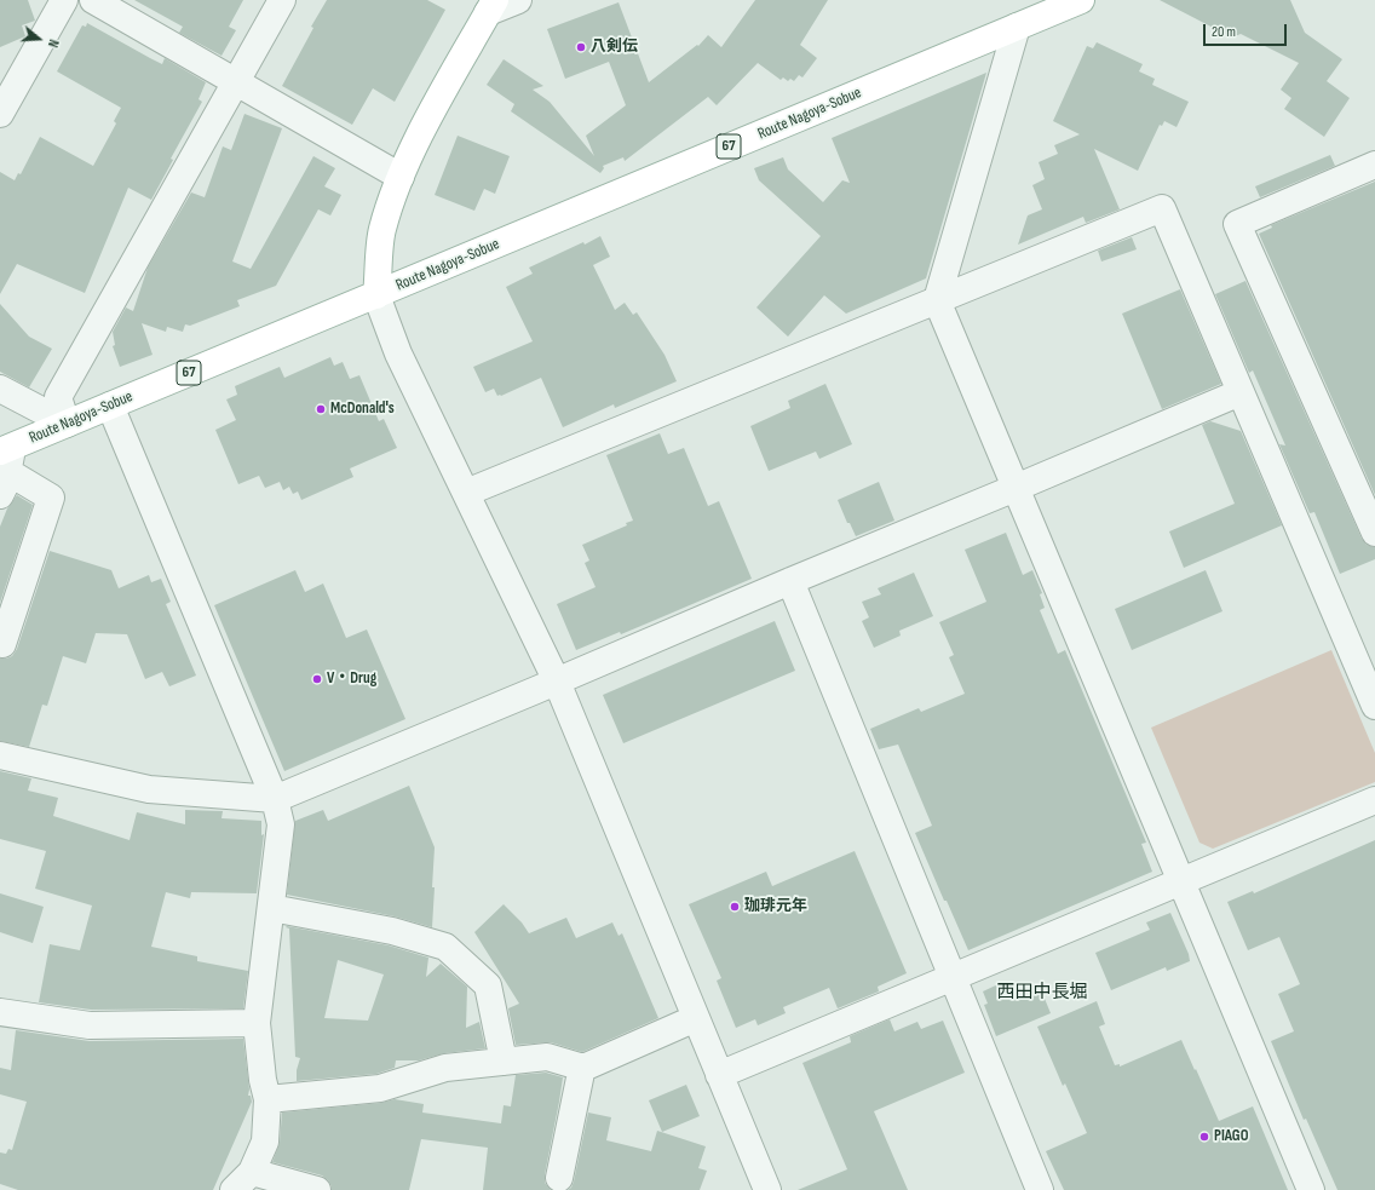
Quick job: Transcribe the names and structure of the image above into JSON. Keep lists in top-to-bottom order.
{
  "streets": {
    "main road": ["Route Nagoya-Sobue", "67"]
  },
  "districts": ["西田中長堀"],
  "places": [
    "八剣伝",
    "McDonald's",
    "V・Drug",
    "珈琲元年",
    "PIAGO"
  ],
  "scale_bar": "20 m",
  "north": "right"
}
